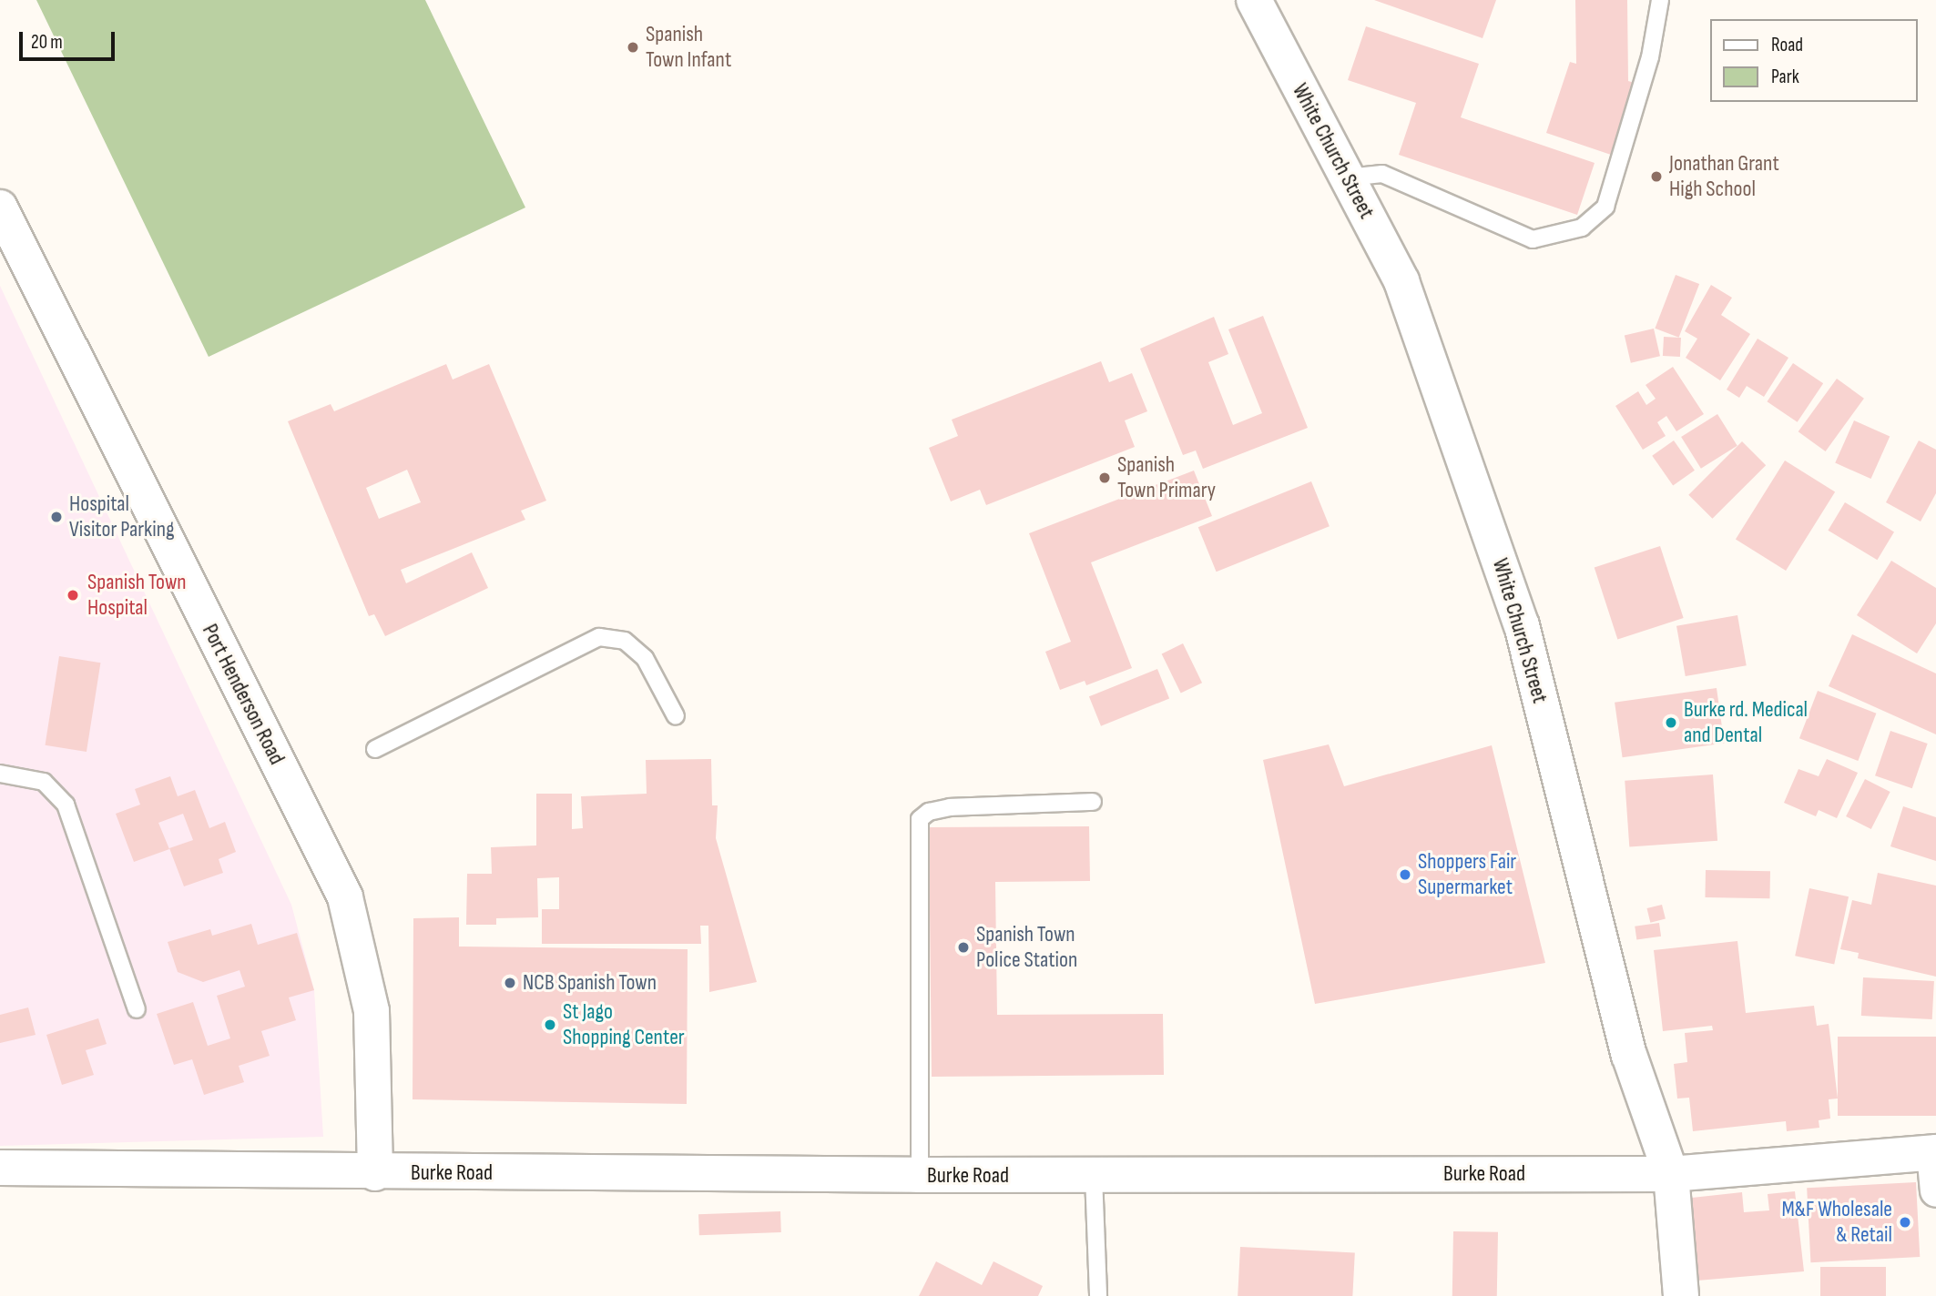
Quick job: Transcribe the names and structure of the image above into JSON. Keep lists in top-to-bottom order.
{
  "streets": {
    "street": ["White Church Street", "Port Henderson Road", "Burke Road"]
  },
  "crossings": [
    ["White Church Street", "Burke Road"],
    ["Port Henderson Road", "Burke Road"]
  ],
  "places": [
    "Spanish Town Infant",
    "Jonathan Grant High School",
    "Spanish Town Primary",
    "Hospital Visitor Parking",
    "Spanish Town Hospital",
    "Burke rd. Medical and Dental",
    "Shoppers Fair Supermarket",
    "Spanish Town Police Station",
    "NCB Spanish Town",
    "St Jago Shopping Center",
    "M&F Wholesale & Retail"
  ],
  "legend": ["Road", "Park"],
  "scale_bar": "20 m"
}
